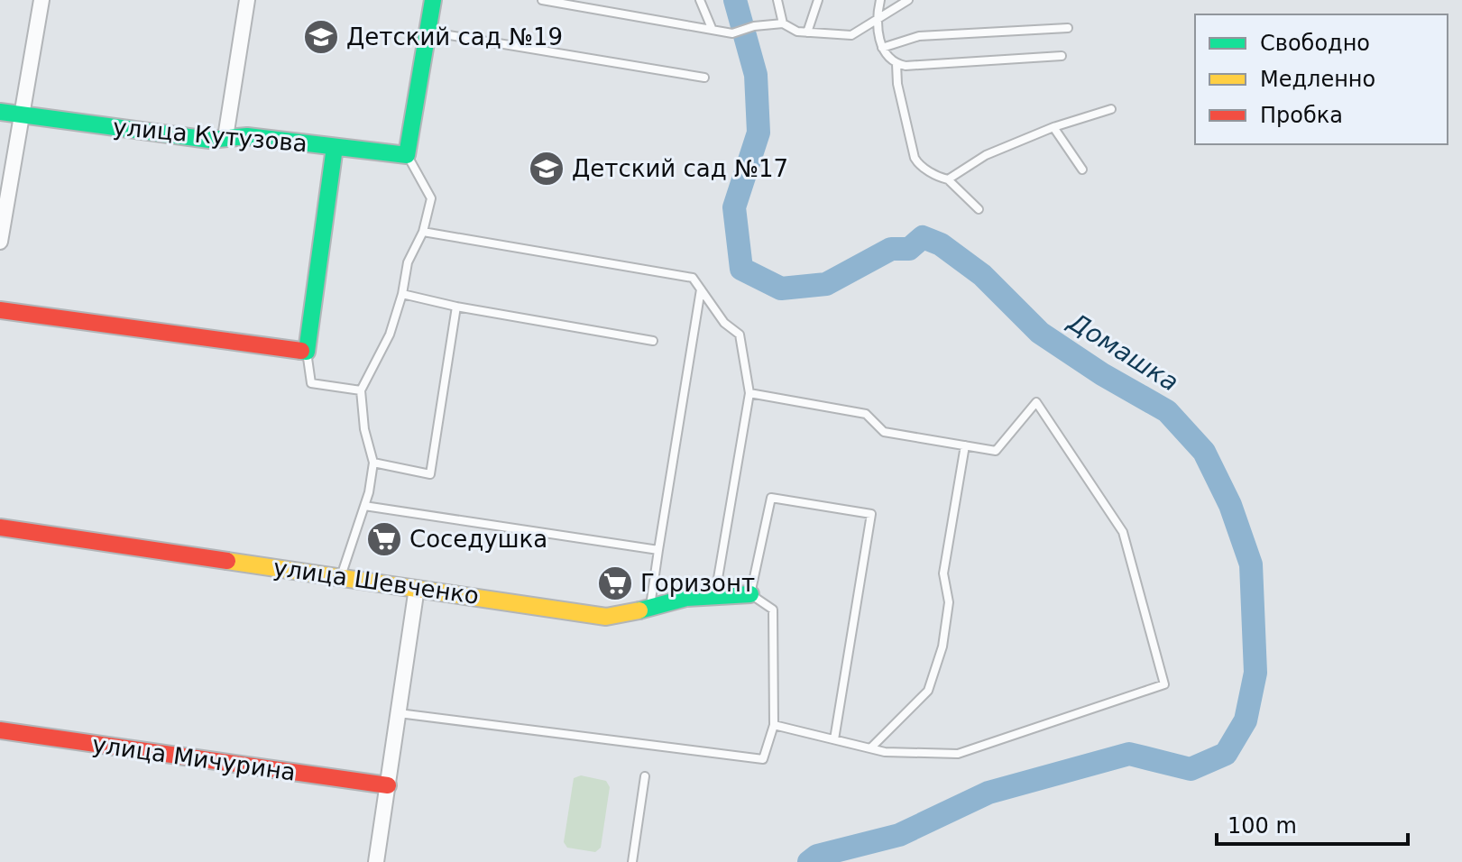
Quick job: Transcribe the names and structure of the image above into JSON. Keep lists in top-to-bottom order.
{
  "streets": {
    "street": ["улица Кутузова", "улица Шевченко", "улица Мичурина"]
  },
  "water": ["Домашка"],
  "places": {
    "school or university": ["Детский сад №19", "Детский сад №17"],
    "supermarket": ["Соседушка", "Горизонт"]
  },
  "legend": ["Свободно", "Медленно", "Пробка"],
  "scale_bar": "100 m"
}
